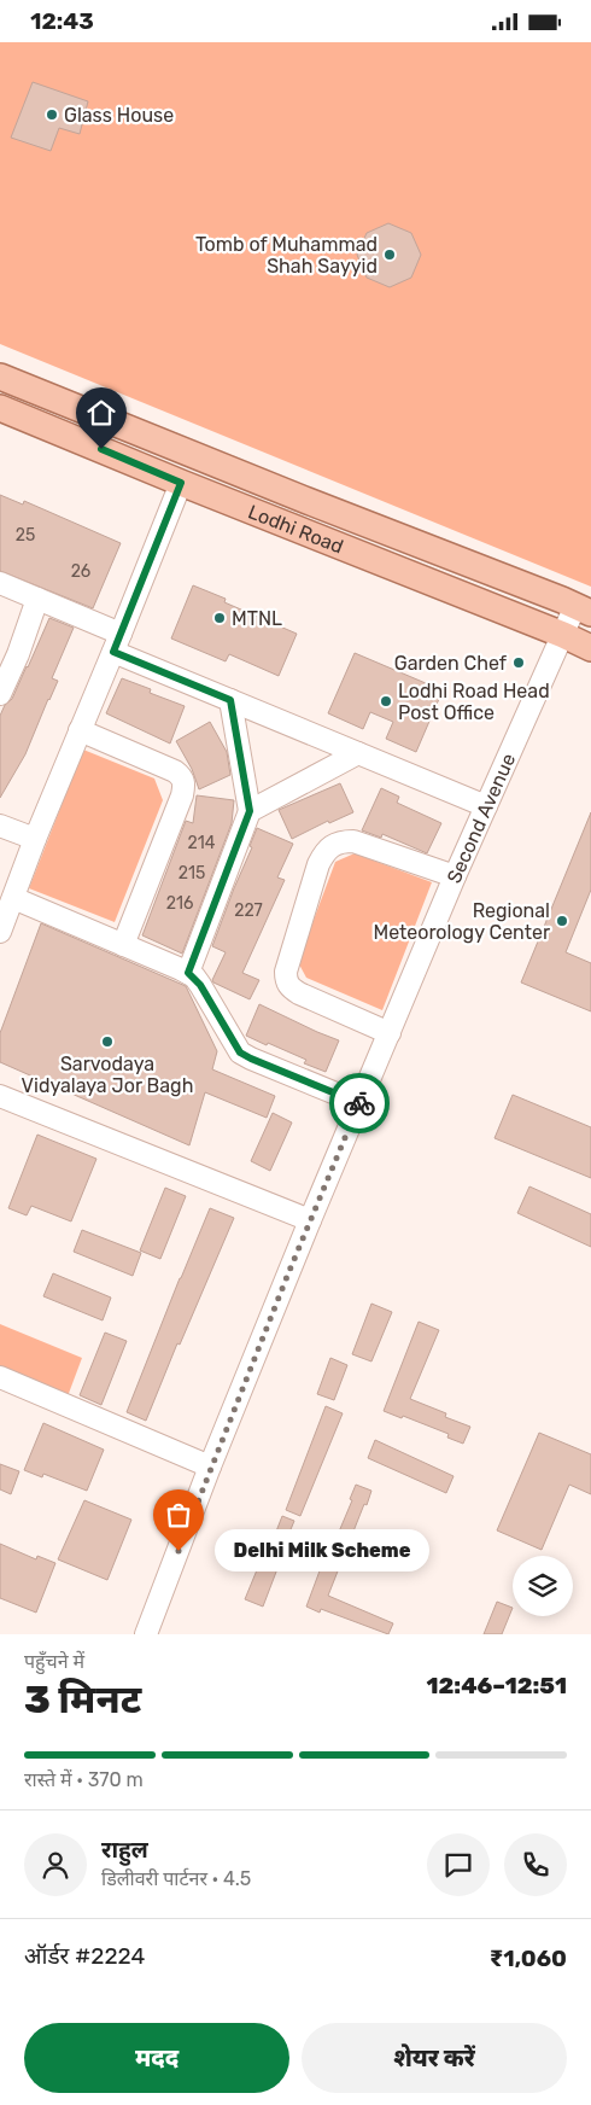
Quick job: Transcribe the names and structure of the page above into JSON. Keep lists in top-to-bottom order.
{
  "streets": {
    "main road": ["Lodhi Road"],
    "street": ["Second Avenue"]
  },
  "crossings": [
    ["Lodhi Road", "Second Avenue"]
  ],
  "places": [
    "Glass House",
    "Tomb of Muhammad Shah Sayyid",
    "MTNL",
    "Garden Chef",
    "Lodhi Road Head Post Office",
    "Regional Meteorology Center",
    "Sarvodaya Vidyalaya Jor Bagh",
    "Delhi Milk Scheme"
  ],
  "house_numbers": [
    "25",
    "26",
    "214",
    "215",
    "216",
    "227"
  ],
  "page": {
    "status": "12:43",
    "bubble": "Delhi Milk Scheme",
    "heading": ["3 मिनट", "पहुँचने में", "12:46–12:51"],
    "panel": [
      "राहुल",
      "डिलीवरी पार्टनर · 4.5",
      "ऑर्डर #2224",
      "₹1,060"
    ],
    "bar": "रास्ते में · 370 m",
    "buttons": ["मदद", "शेयर करें"]
  }
}
